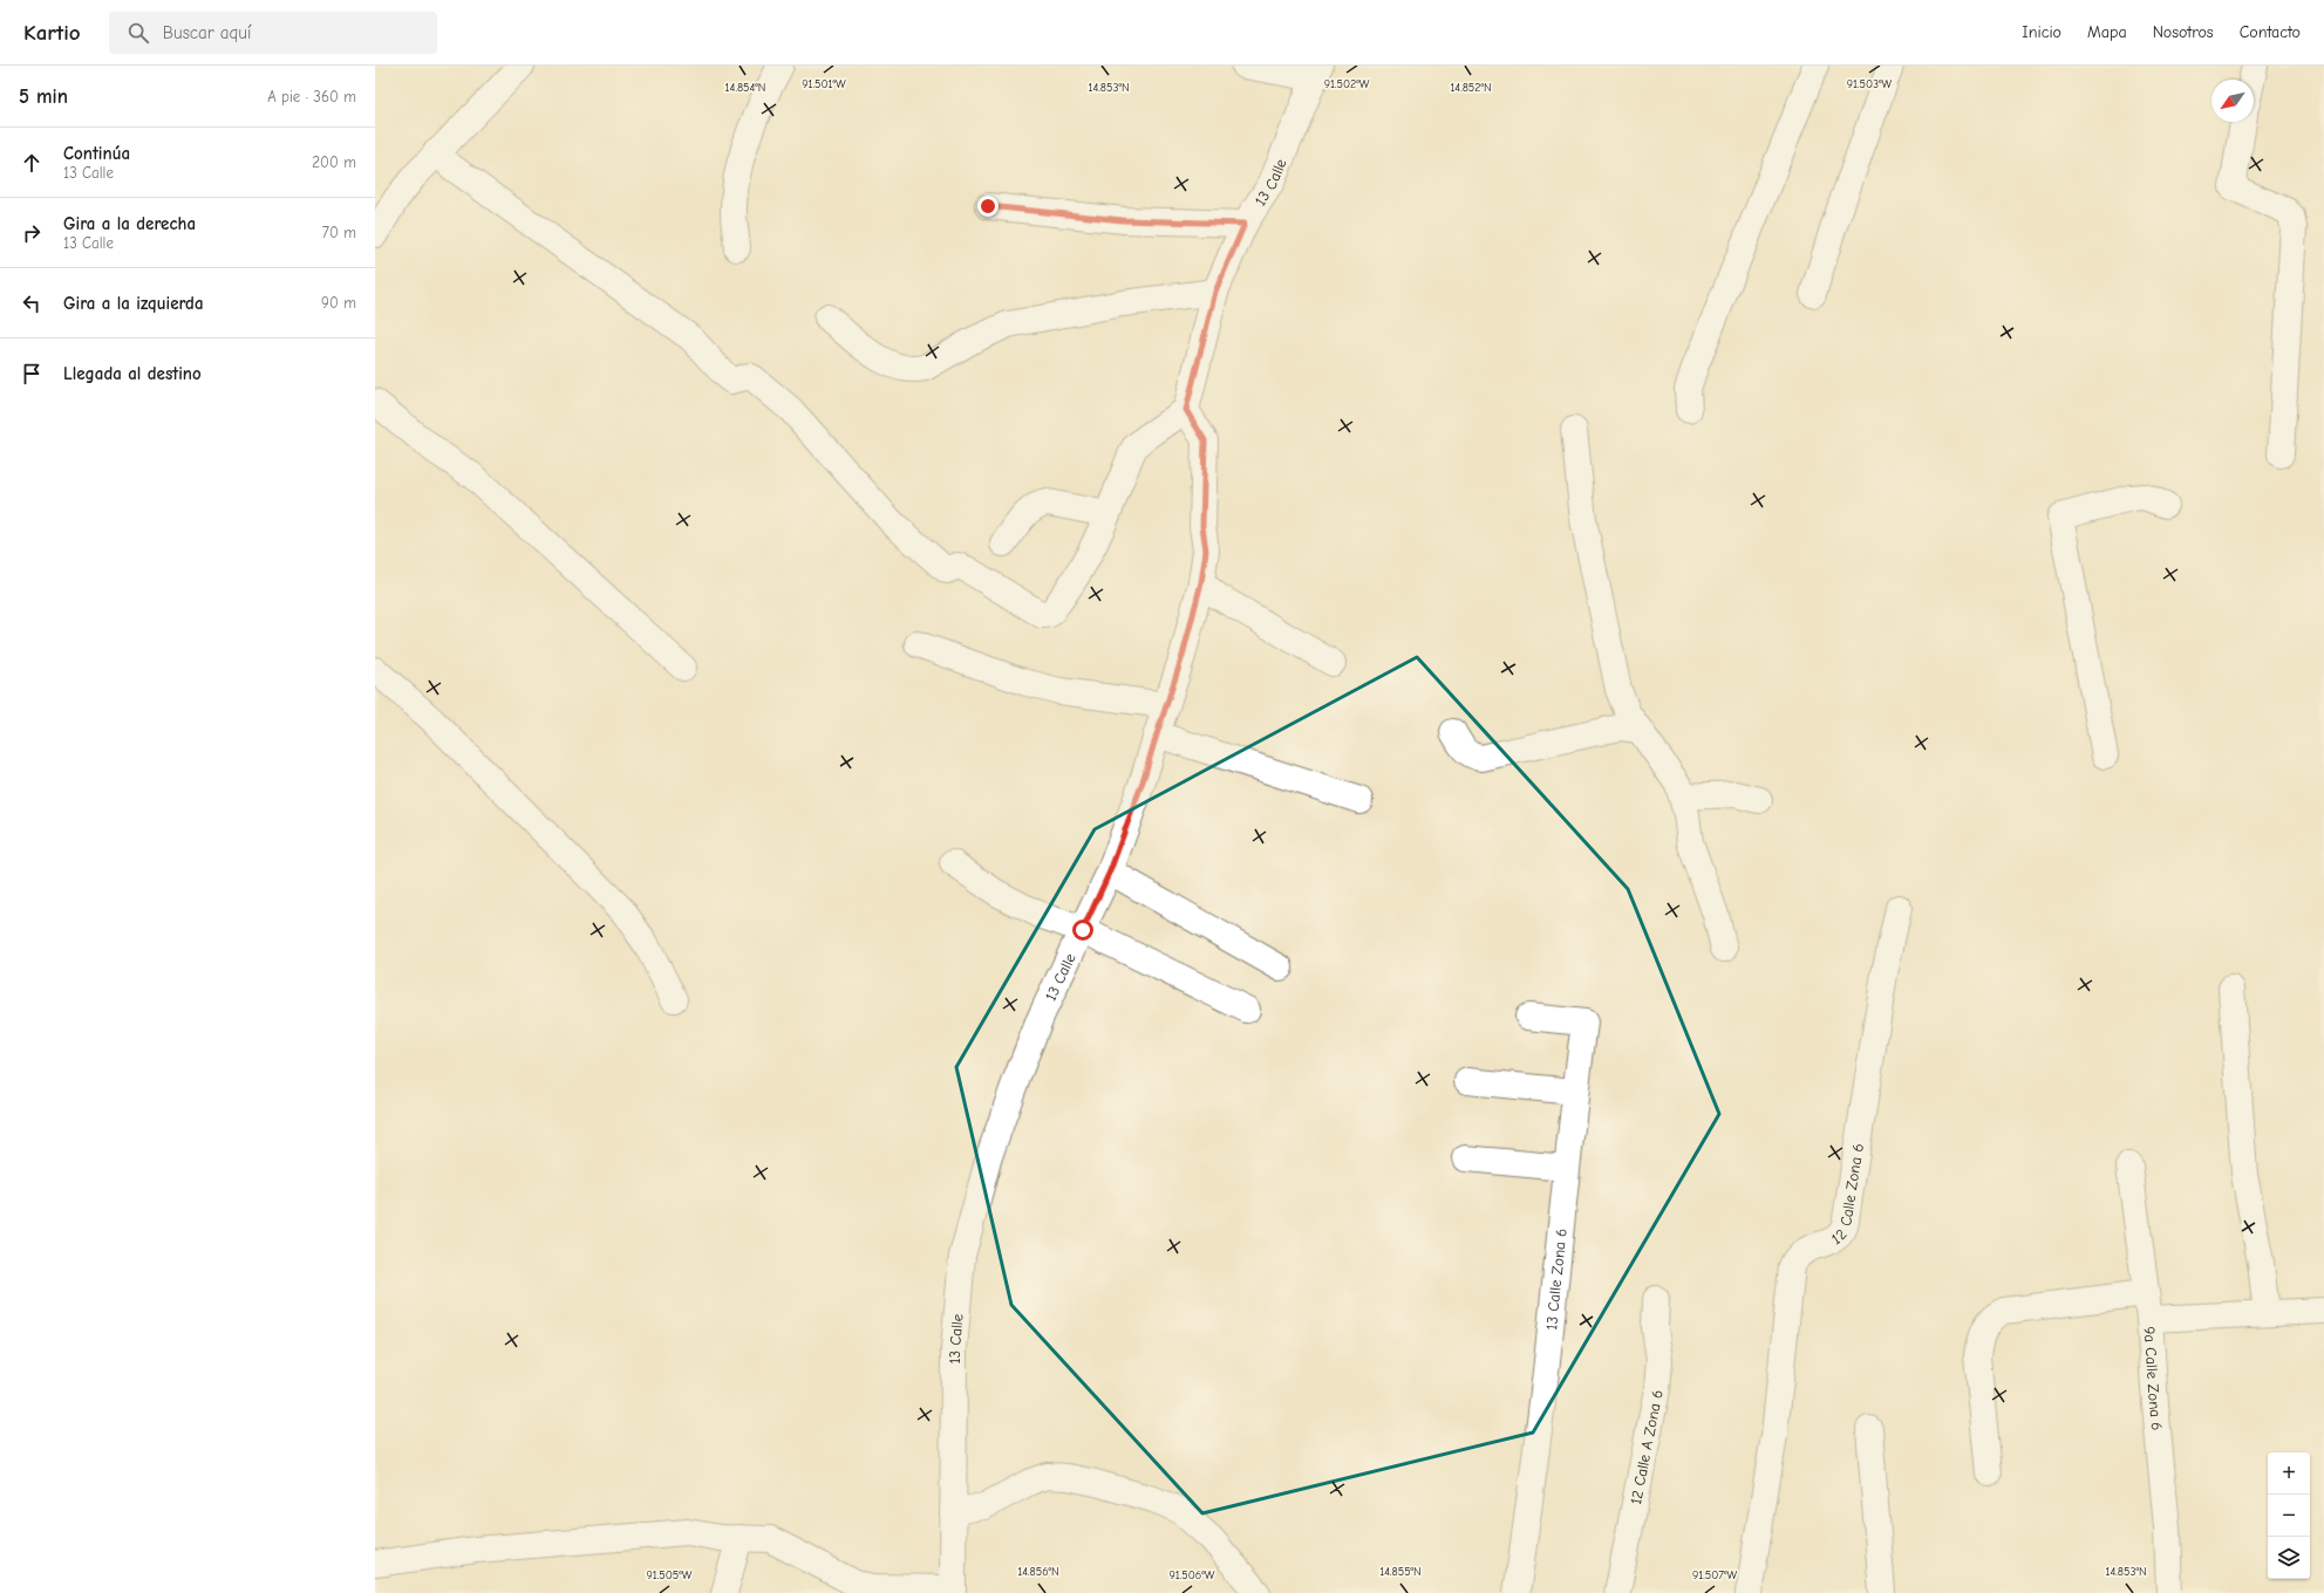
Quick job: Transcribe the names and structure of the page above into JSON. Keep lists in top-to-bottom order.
{
  "streets": {
    "street": [
      "13 Calle",
      "12 Calle Zona 6",
      "13 Calle Zona 6",
      "9a Calle Zona 6",
      "12 Calle A Zona 6"
    ]
  },
  "north": "bottom left",
  "page": {
    "header": "Kartio",
    "search": "Buscar aquí",
    "nav": [
      "Inicio",
      "Mapa",
      "Nosotros",
      "Contacto"
    ],
    "heading": ["5 min", "A pie · 360 m"],
    "list": [
      ["Continúa", "13 Calle", "200 m"],
      ["Gira a la derecha", "13 Calle", "70 m"],
      ["Gira a la izquierda", "90 m"],
      "Llegada al destino"
    ],
    "map_buttons": ["+", "−"]
  },
  "coordinates": [
    "91.501°W",
    "91.502°W",
    "91.503°W",
    "14.854°N",
    "14.853°N",
    "14.852°N",
    "14.856°N",
    "14.855°N",
    "91.505°W",
    "91.506°W",
    "91.507°W"
  ]
}
